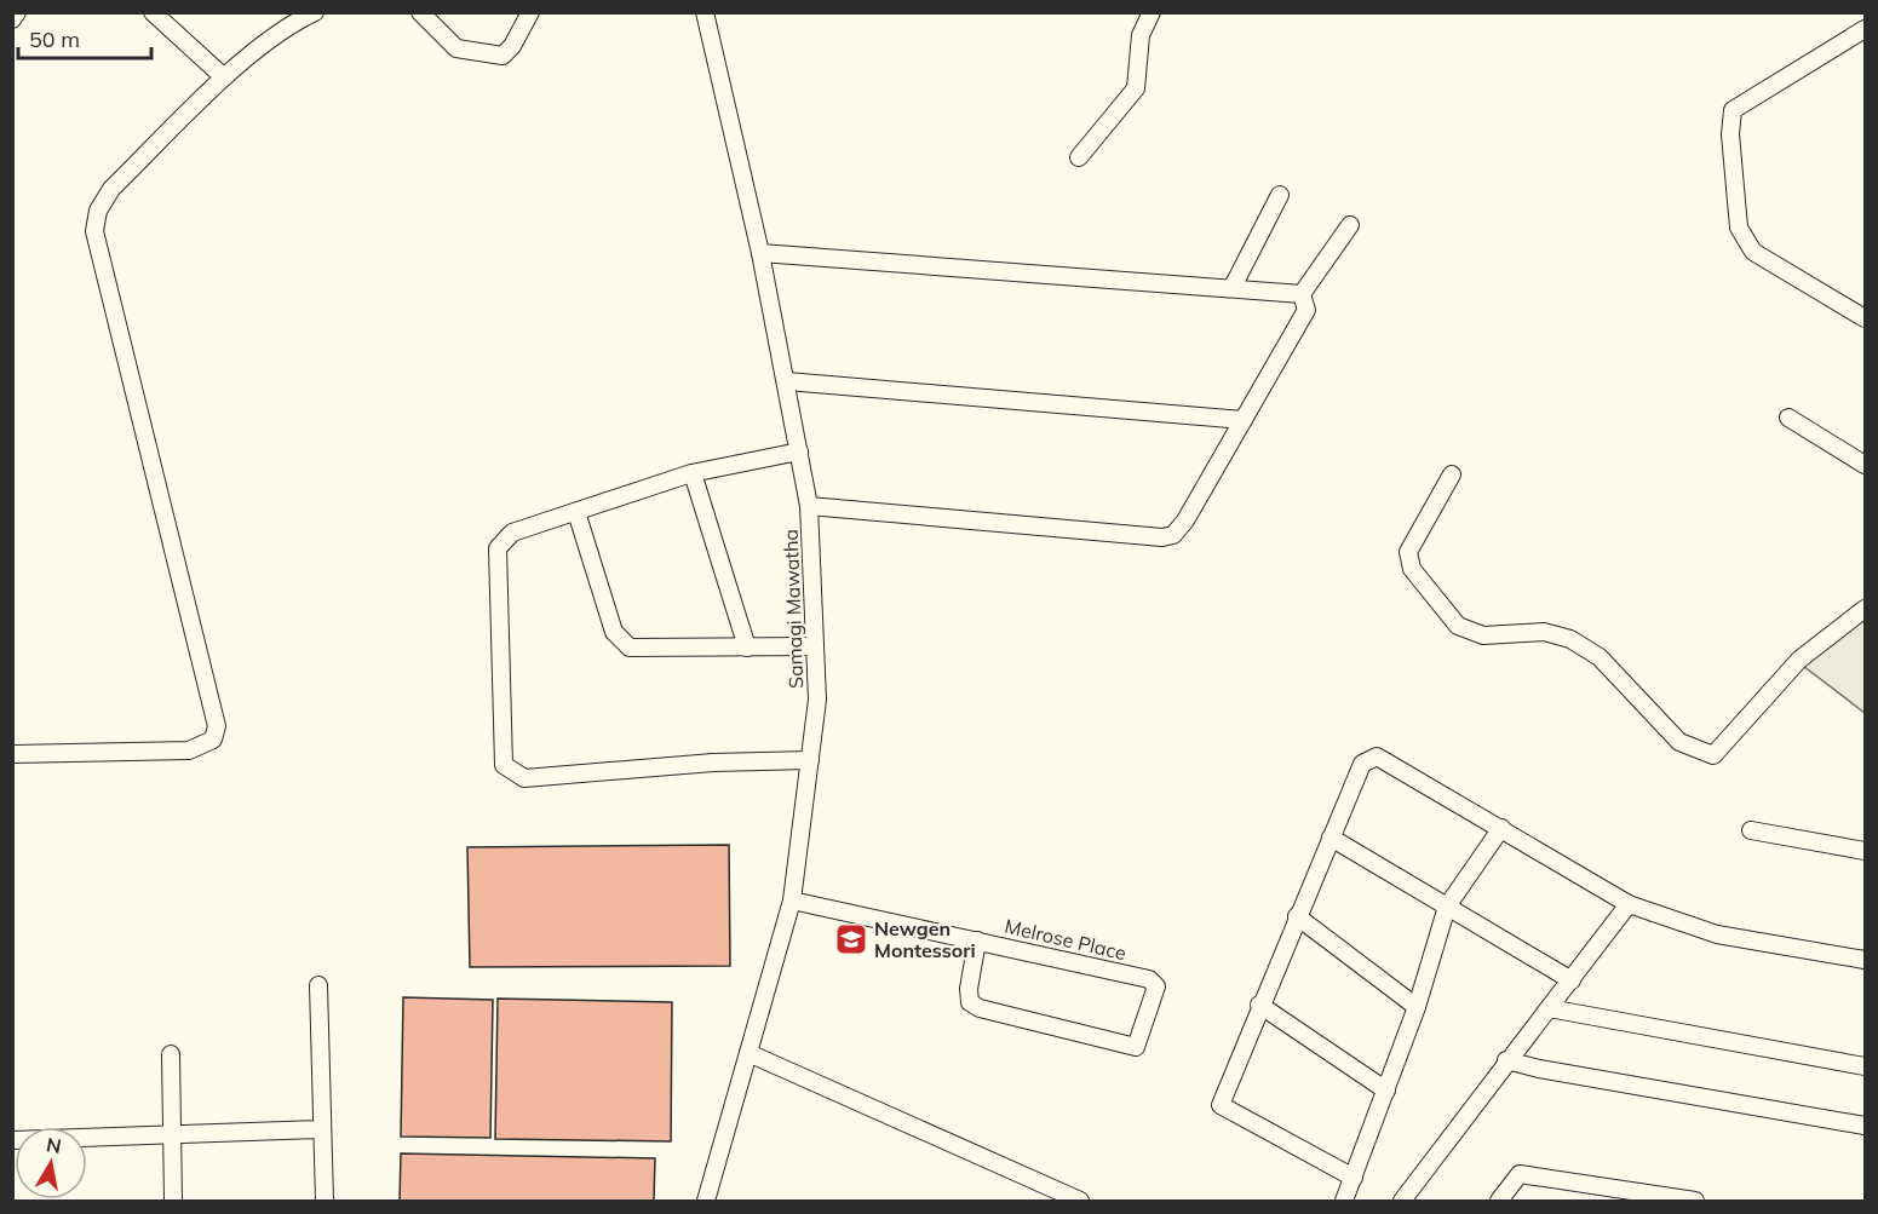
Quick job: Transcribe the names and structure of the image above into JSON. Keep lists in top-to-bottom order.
{
  "streets": {
    "street": ["Samagi Mawatha", "Melrose Place"]
  },
  "crossings": [
    ["Samagi Mawatha", "Melrose Place"]
  ],
  "places": {
    "school or university": ["Newgen Montessori"]
  },
  "scale_bar": "50 m",
  "north": "top"
}
